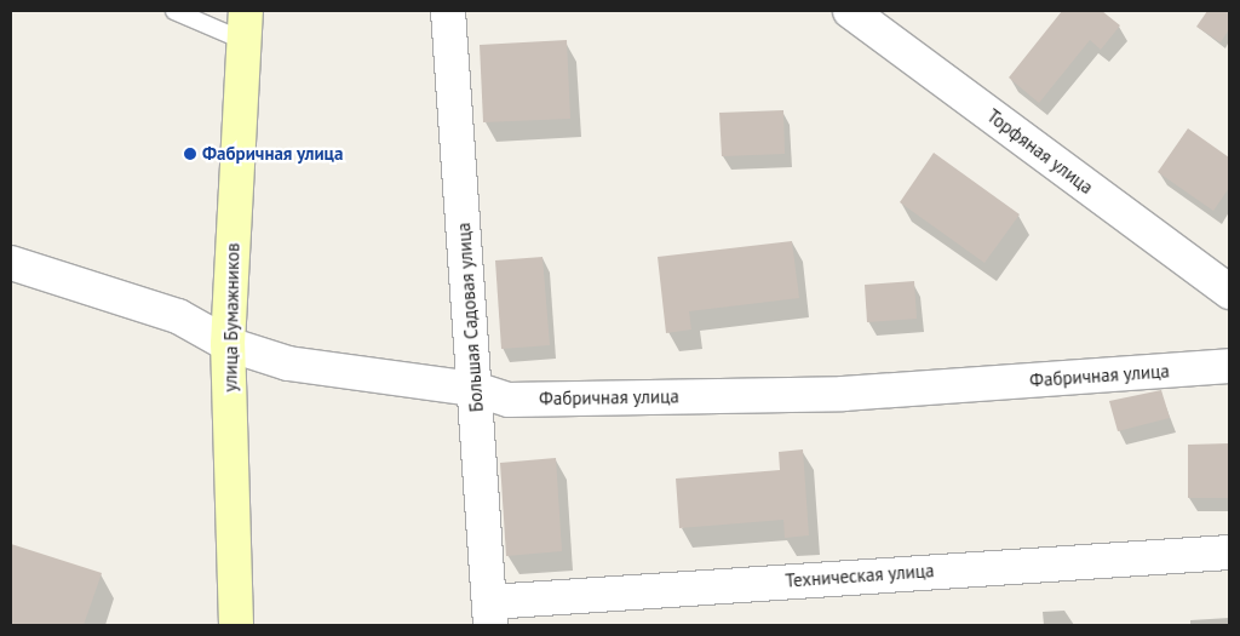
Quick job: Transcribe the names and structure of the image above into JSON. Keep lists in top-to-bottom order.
{
  "streets": {
    "main road": ["улица Бумажников"],
    "street": [
      "Торфяная улица",
      "Большая Садовая улица",
      "Фабричная улица",
      "Техническая улица"
    ]
  },
  "crossings": [
    ["улица Бумажников", "Фабричная улица"],
    ["Большая Садовая улица", "Фабричная улица"],
    ["Большая Садовая улица", "Техническая улица"]
  ],
  "places": ["Фабричная улица"]
}
